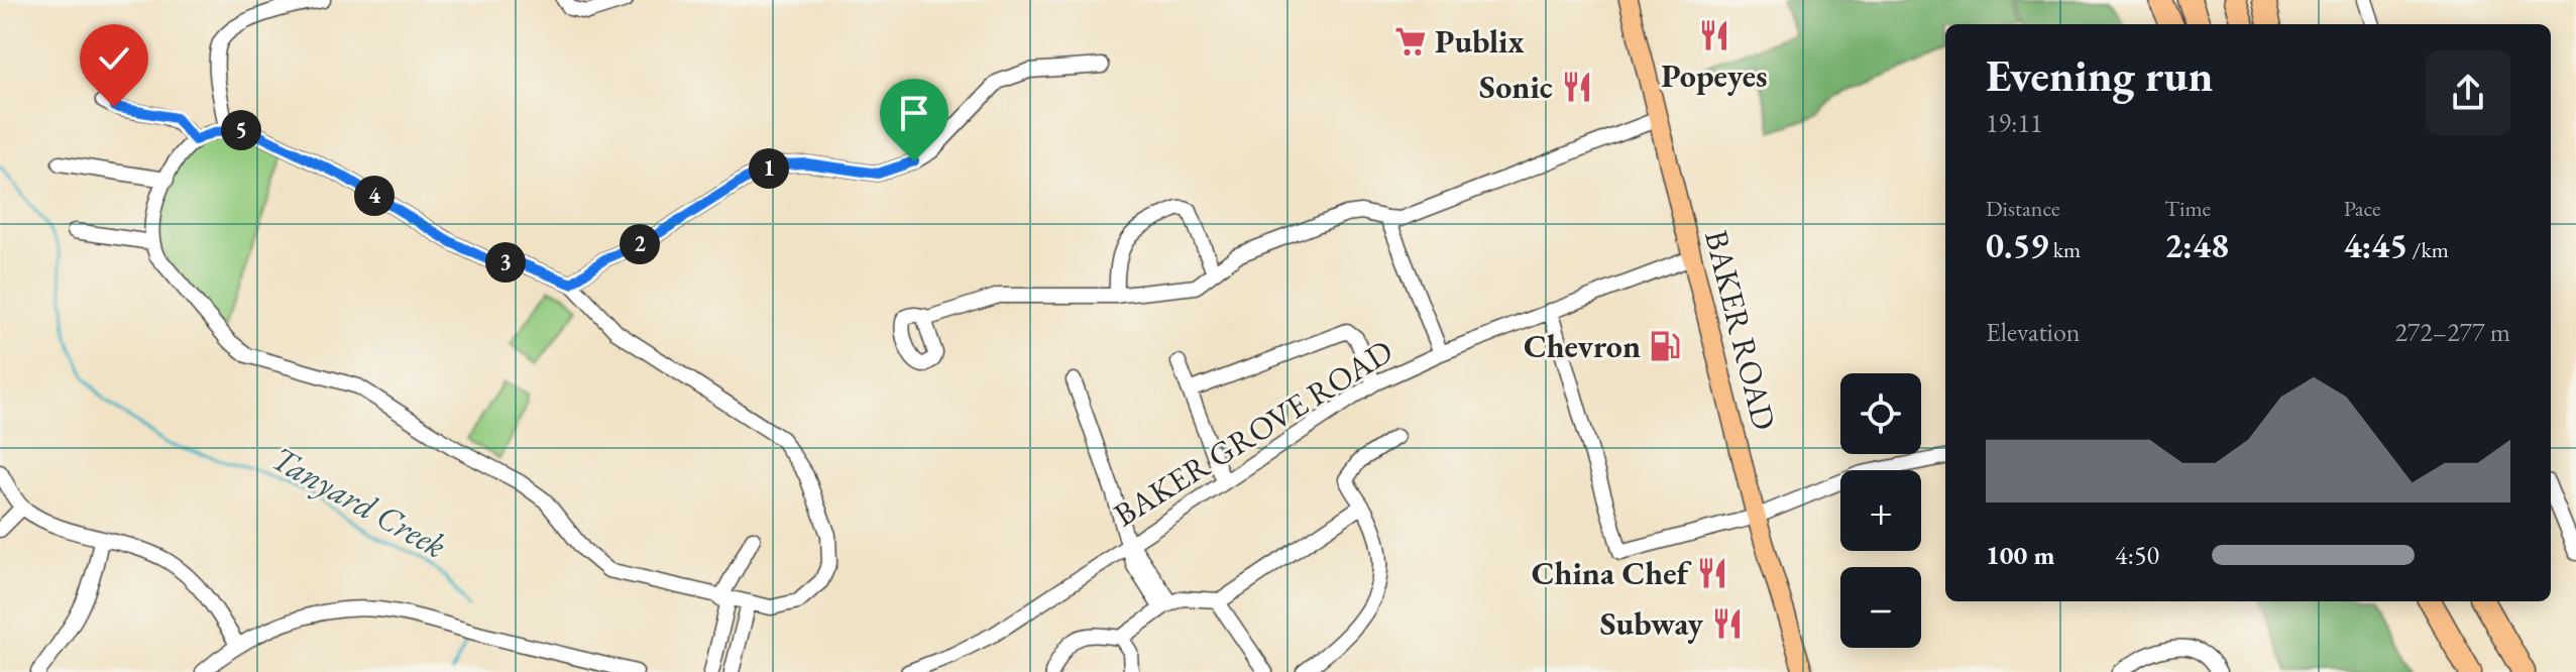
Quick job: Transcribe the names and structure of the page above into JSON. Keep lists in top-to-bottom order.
{
  "streets": {
    "main road": ["BAKER ROAD"],
    "street": ["BAKER GROVE ROAD"]
  },
  "crossings": [
    ["BAKER ROAD", "BAKER GROVE ROAD"]
  ],
  "water": ["Tanyard Creek"],
  "places": {
    "restaurant": [
      "Popeyes",
      "Sonic",
      "China Chef",
      "Subway"
    ],
    "supermarket": ["Publix"],
    "fuel station": ["Chevron"]
  },
  "page": {
    "heading": ["Evening run", "19:11"],
    "pins": [
      "5",
      "1",
      "4",
      "2",
      "3"
    ],
    "stats": [
      ["Distance", "0.59 km"],
      ["Time", "2:48"],
      ["Pace", "4:45 /km"]
    ],
    "chart": ["Elevation", "272–277 m"],
    "map_buttons": ["+", "−"],
    "list": [
      {
        "name": "100 m",
        "note": "4:50"
      }
    ]
  }
}
